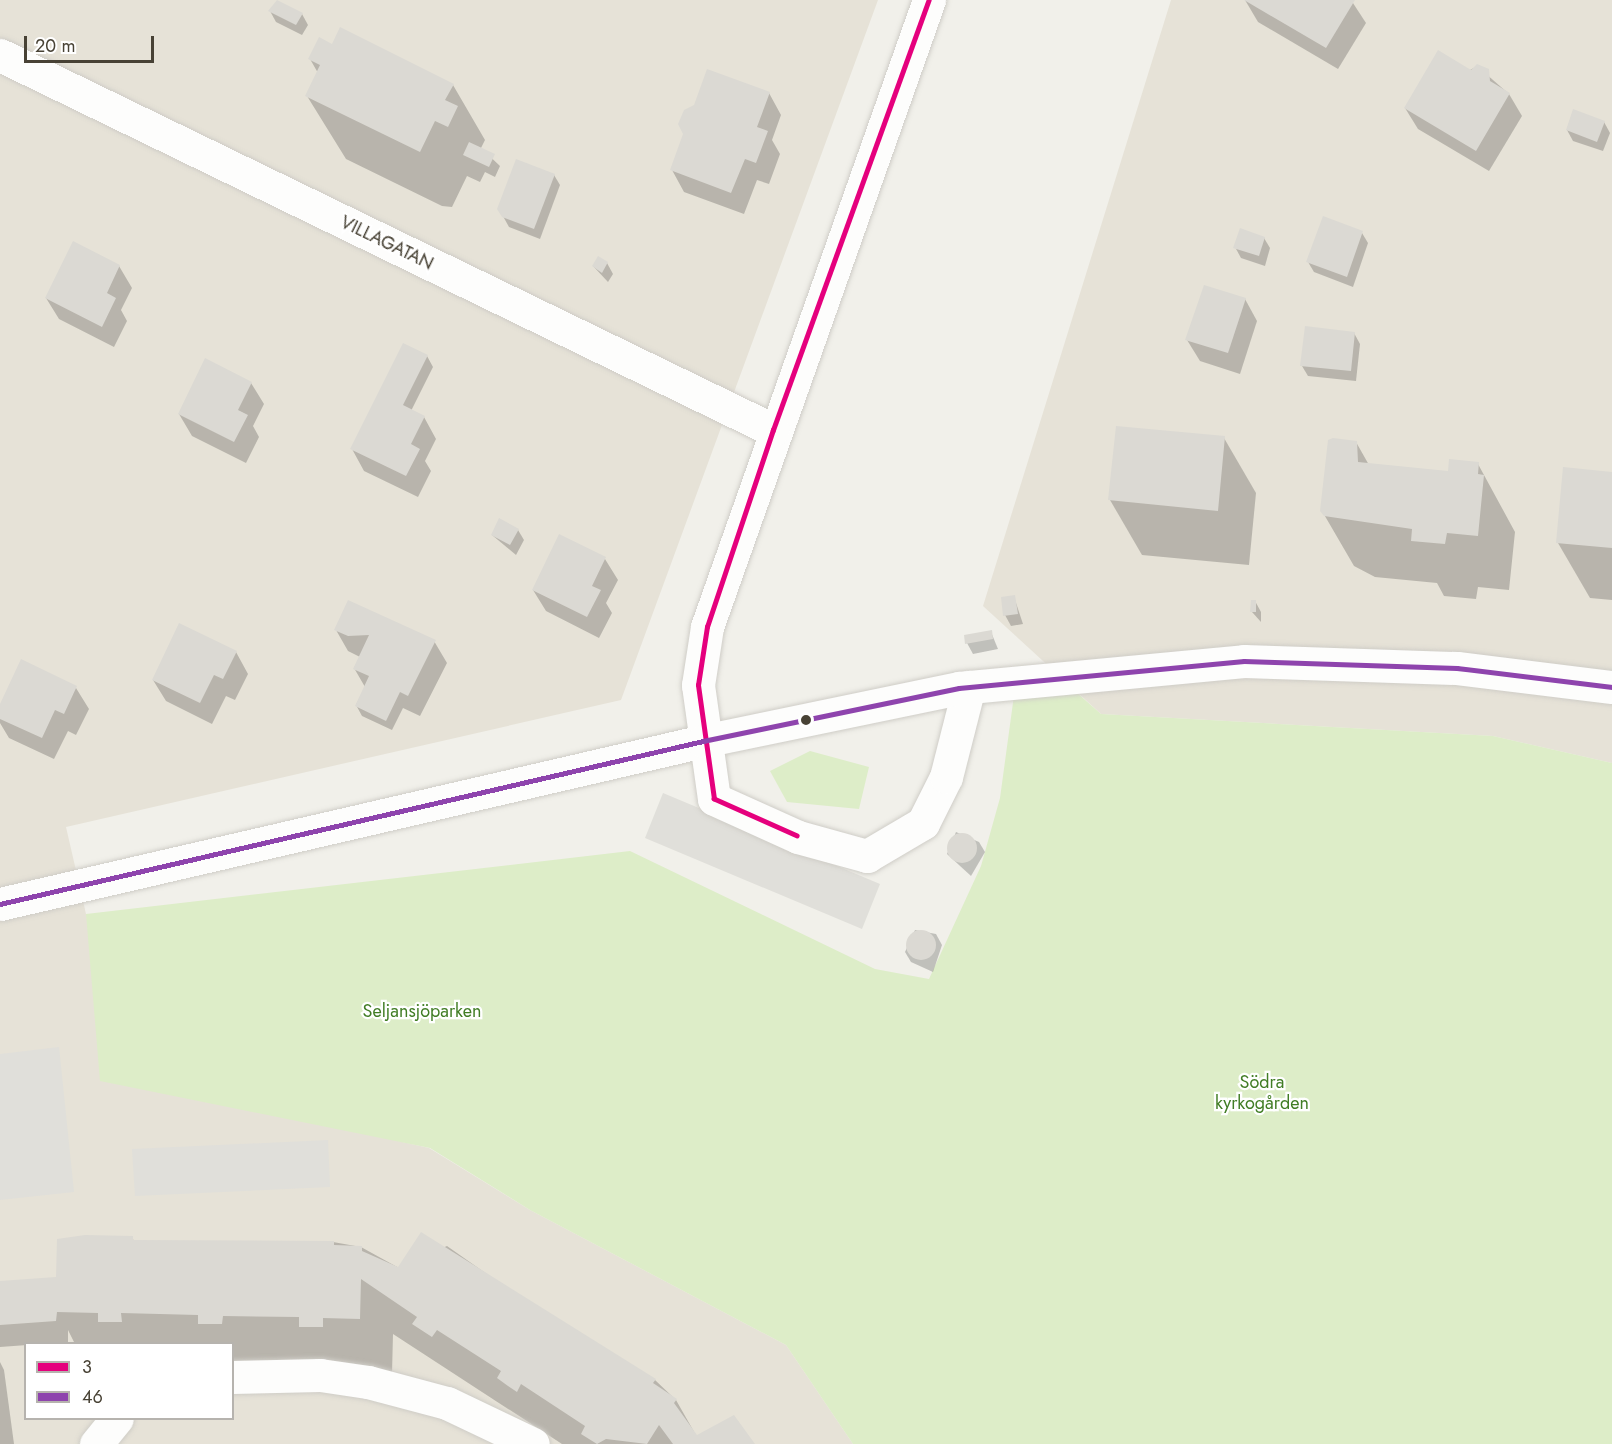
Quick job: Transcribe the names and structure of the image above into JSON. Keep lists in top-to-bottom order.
{
  "streets": {
    "street": ["VILLAGATAN"]
  },
  "parks": ["Seljansjöparken", "Södra kyrkogården"],
  "lines": ["transit line 3", "transit line 46"],
  "legend": ["3", "46"],
  "scale_bar": "20 m"
}
